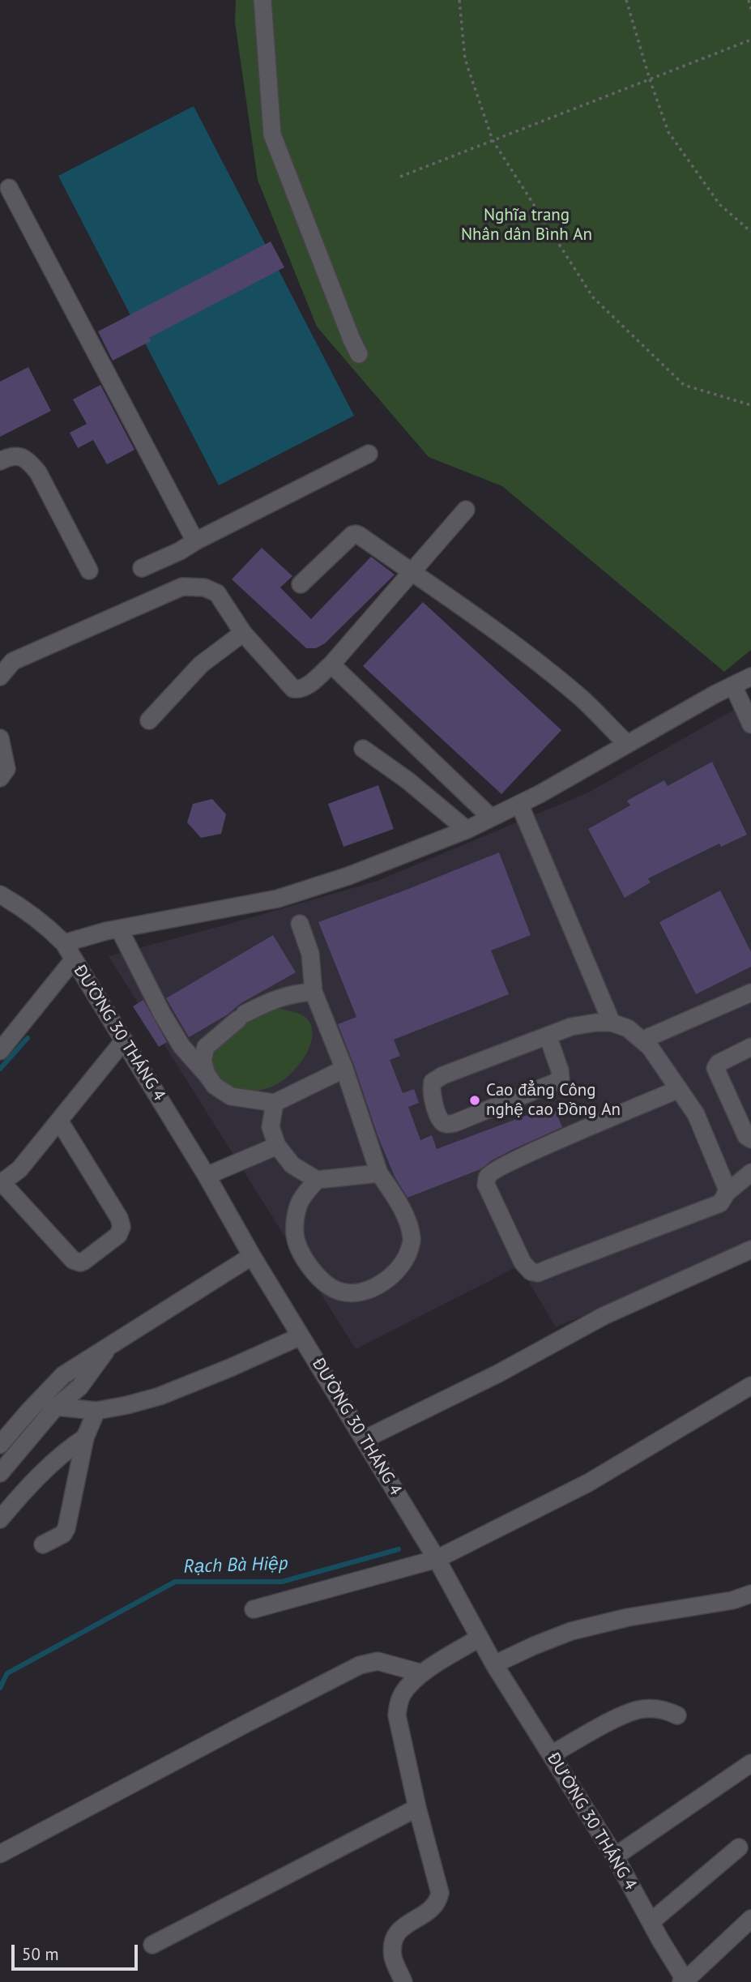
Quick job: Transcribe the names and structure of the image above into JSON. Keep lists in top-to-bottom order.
{
  "streets": {
    "street": ["ĐƯỜNG 30 THÁNG 4"]
  },
  "water": ["Rạch Bà Hiệp"],
  "parks": ["Nghĩa trang Nhân dân Bình An"],
  "places": ["Cao đẳng Công nghệ cao Đồng An"],
  "scale_bar": "50 m"
}
